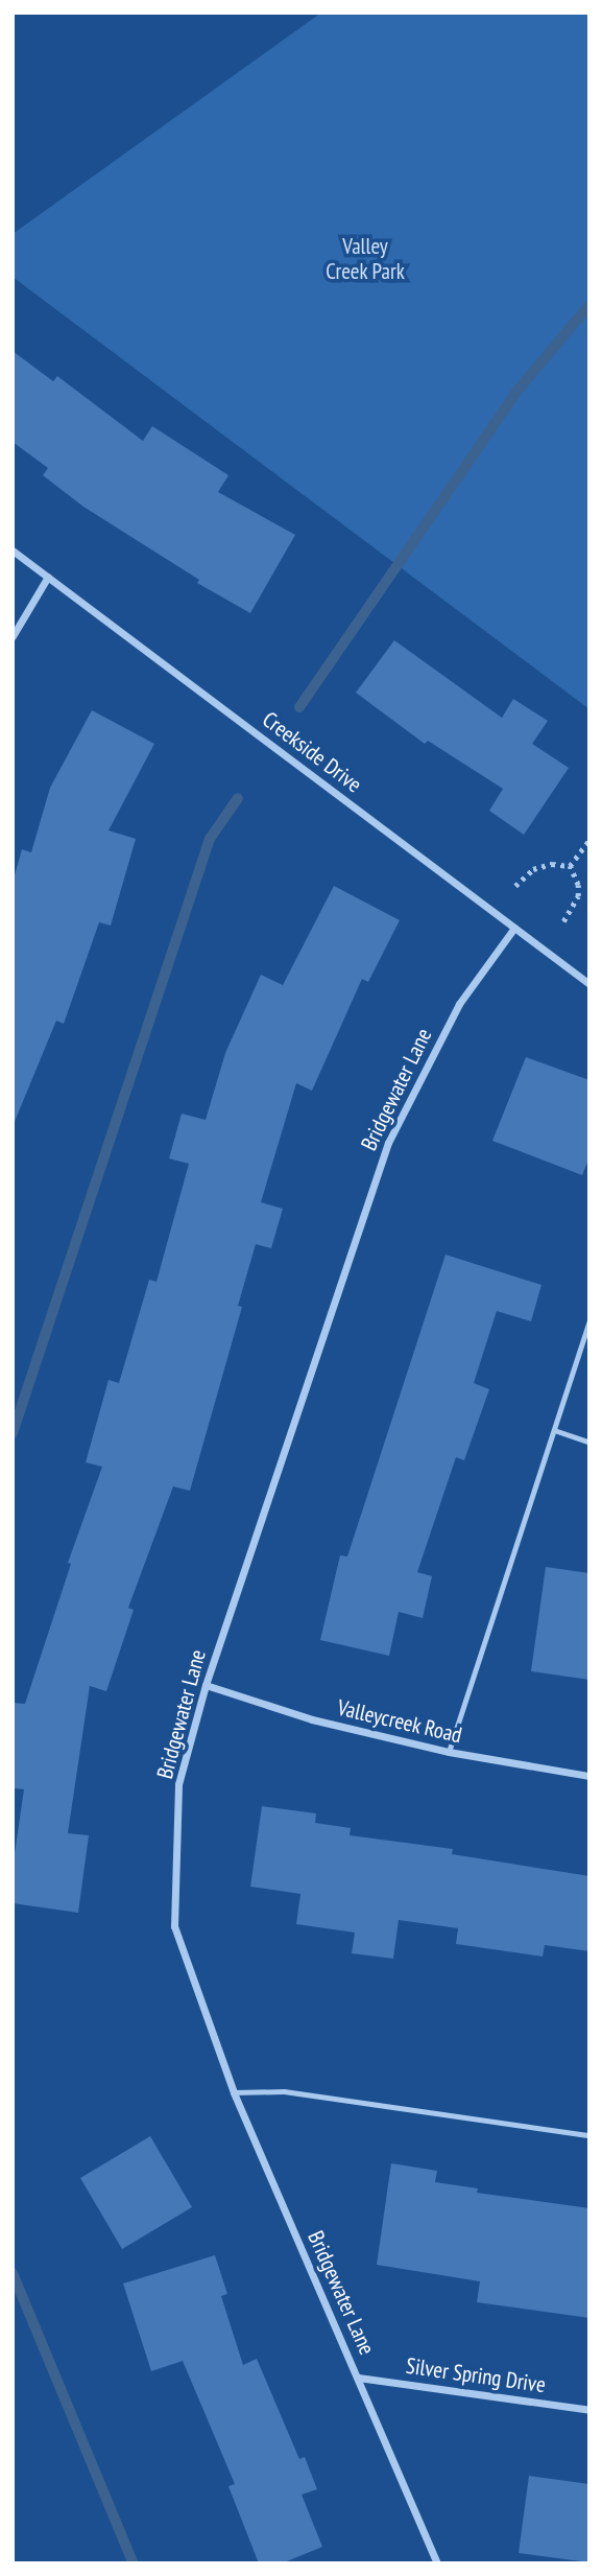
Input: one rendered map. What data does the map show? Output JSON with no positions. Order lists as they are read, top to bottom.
{
  "streets": {
    "street": [
      "Creekside Drive",
      "Bridgewater Lane",
      "Valleycreek Road",
      "Silver Spring Drive"
    ]
  },
  "crossings": [
    ["Creekside Drive", "Bridgewater Lane"],
    ["Bridgewater Lane", "Valleycreek Road"],
    ["Bridgewater Lane", "Silver Spring Drive"]
  ],
  "parks": ["Valley Creek Park"]
}
